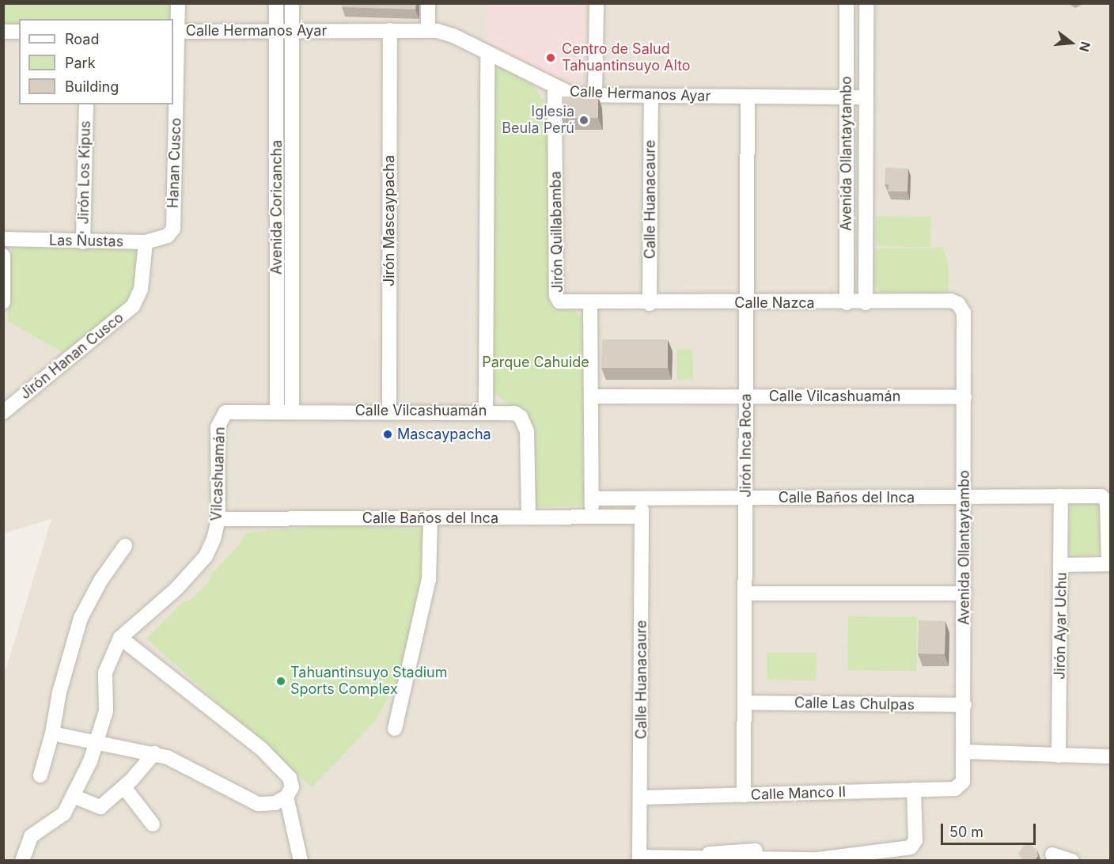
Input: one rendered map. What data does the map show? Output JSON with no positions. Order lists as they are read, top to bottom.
{
  "streets": {
    "street": [
      "Calle Hermanos Ayar",
      "Avenida Ollantaytambo",
      "Hanan Cusco",
      "Jirón Los Kipus",
      "Calle Huanacaure",
      "Avenida Coricancha",
      "Jirón Mascaypacha",
      "Jirón Quillabamba",
      "Las Ñustas",
      "Calle Nazca",
      "Jirón Hanan Cusco",
      "Calle Vilcashuamán",
      "Jirón Inca Roca",
      "Vilcashuamán",
      "Calle Baños del Inca",
      "Jirón Ayar Uchu",
      "Calle Las Chulpas",
      "Calle Manco II"
    ]
  },
  "crossings": [
    ["Calle Hermanos Ayar", "Avenida Ollantaytambo"],
    ["Calle Hermanos Ayar", "Hanan Cusco"],
    ["Calle Hermanos Ayar", "Calle Huanacaure"],
    ["Calle Hermanos Ayar", "Avenida Coricancha"],
    ["Calle Hermanos Ayar", "Jirón Mascaypacha"],
    ["Calle Hermanos Ayar", "Jirón Quillabamba"],
    ["Calle Hermanos Ayar", "Jirón Inca Roca"],
    ["Avenida Ollantaytambo", "Calle Nazca"],
    ["Avenida Ollantaytambo", "Calle Vilcashuamán"],
    ["Avenida Ollantaytambo", "Calle Baños del Inca"],
    ["Avenida Ollantaytambo", "Calle Las Chulpas"],
    ["Avenida Ollantaytambo", "Calle Manco II"],
    ["Hanan Cusco", "Las Ñustas"],
    ["Jirón Los Kipus", "Las Ñustas"],
    ["Calle Huanacaure", "Calle Nazca"],
    ["Calle Huanacaure", "Calle Baños del Inca"],
    ["Calle Huanacaure", "Calle Manco II"],
    ["Avenida Coricancha", "Calle Vilcashuamán"],
    ["Jirón Mascaypacha", "Calle Vilcashuamán"],
    ["Jirón Quillabamba", "Calle Nazca"],
    ["Las Ñustas", "Jirón Hanan Cusco"],
    ["Calle Nazca", "Jirón Inca Roca"],
    ["Calle Vilcashuamán", "Jirón Inca Roca"],
    ["Calle Vilcashuamán", "Vilcashuamán"],
    ["Calle Vilcashuamán", "Calle Baños del Inca"],
    ["Jirón Inca Roca", "Calle Baños del Inca"],
    ["Jirón Inca Roca", "Calle Las Chulpas"],
    ["Jirón Inca Roca", "Calle Manco II"],
    ["Vilcashuamán", "Calle Baños del Inca"],
    ["Calle Baños del Inca", "Jirón Ayar Uchu"]
  ],
  "parks": ["Parque Cahuide"],
  "places": [
    "Centro de Salud Tahuantinsuyo Alto",
    "Iglesia Beula Perú",
    "Mascaypacha",
    "Tahuantinsuyo Stadium Sports Complex"
  ],
  "legend": ["Road", "Park", "Building"],
  "scale_bar": "50 m",
  "north": "right"
}
